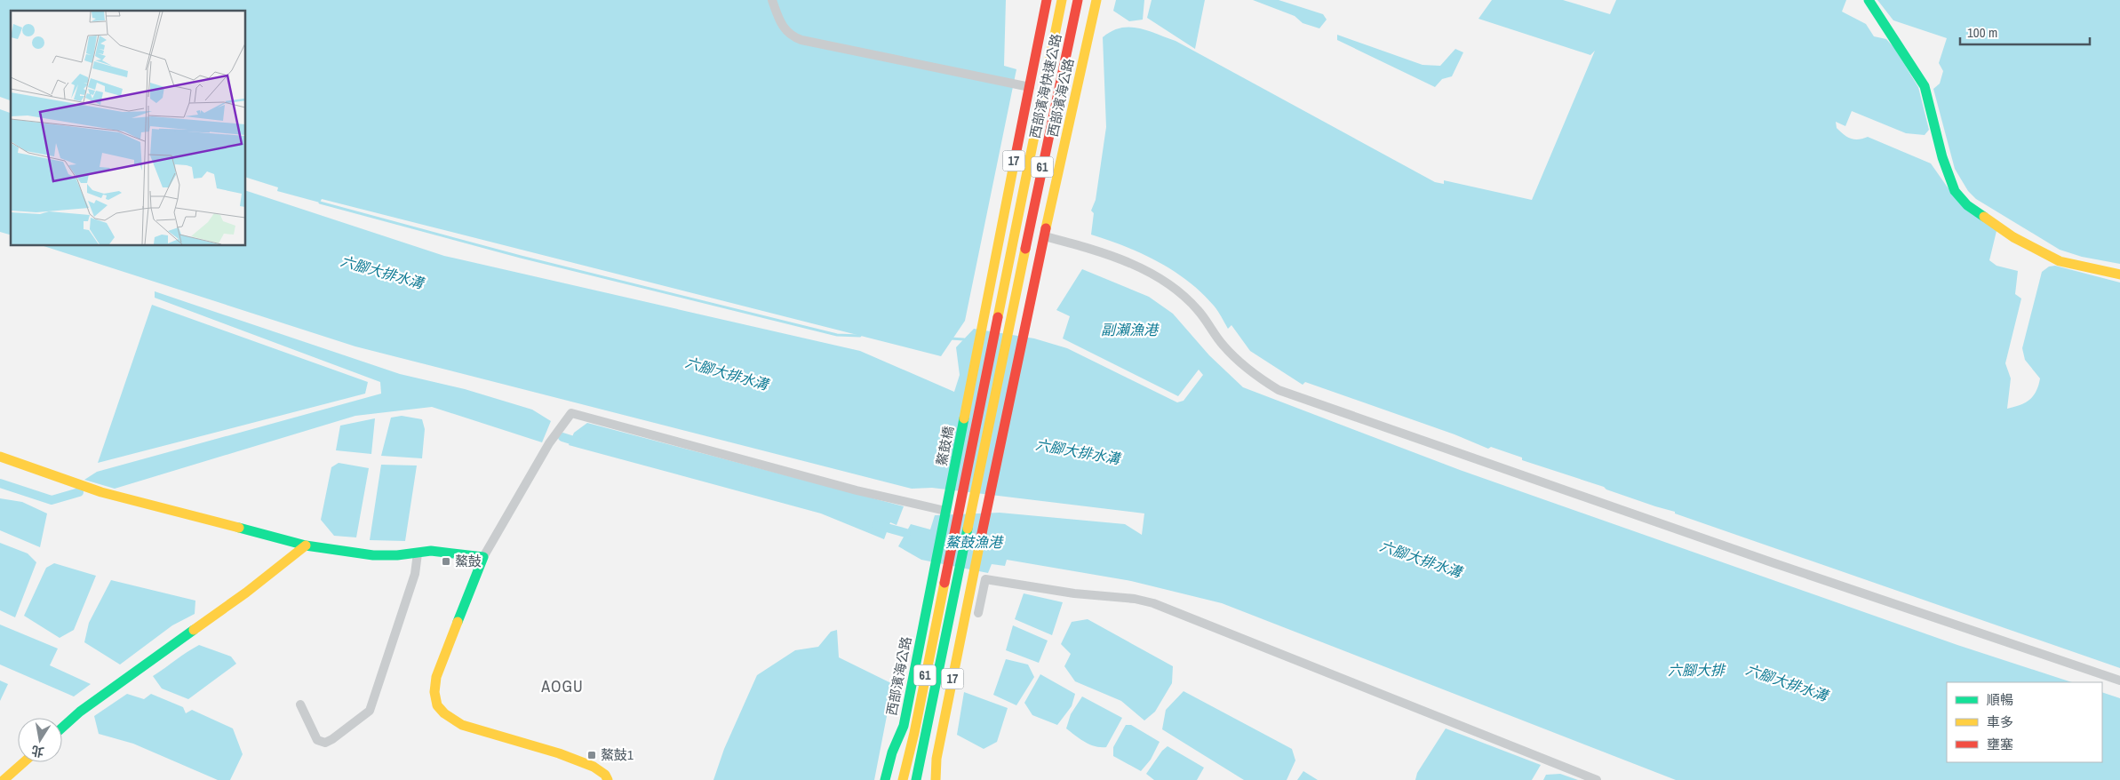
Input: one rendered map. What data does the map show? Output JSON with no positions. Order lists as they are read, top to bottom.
{
  "streets": {
    "main road": [
      "西部濱海快速公路",
      "西部濱海公路",
      "17",
      "61",
      "鰲鼓橋"
    ]
  },
  "crossings": [
    ["西部濱海快速公路", "鰲鼓橋"],
    ["西部濱海公路", "鰲鼓橋"],
    ["17", "鰲鼓橋"]
  ],
  "districts": ["AOGU"],
  "water": [
    "六腳大排水溝",
    "副瀨漁港",
    "鰲鼓漁港",
    "六腳大排"
  ],
  "places": {
    "transit": ["鰲鼓", "鰲鼓1"]
  },
  "legend": ["順暢", "車多", "壅塞"],
  "scale_bar": "100 m",
  "north": "bottom"
}
